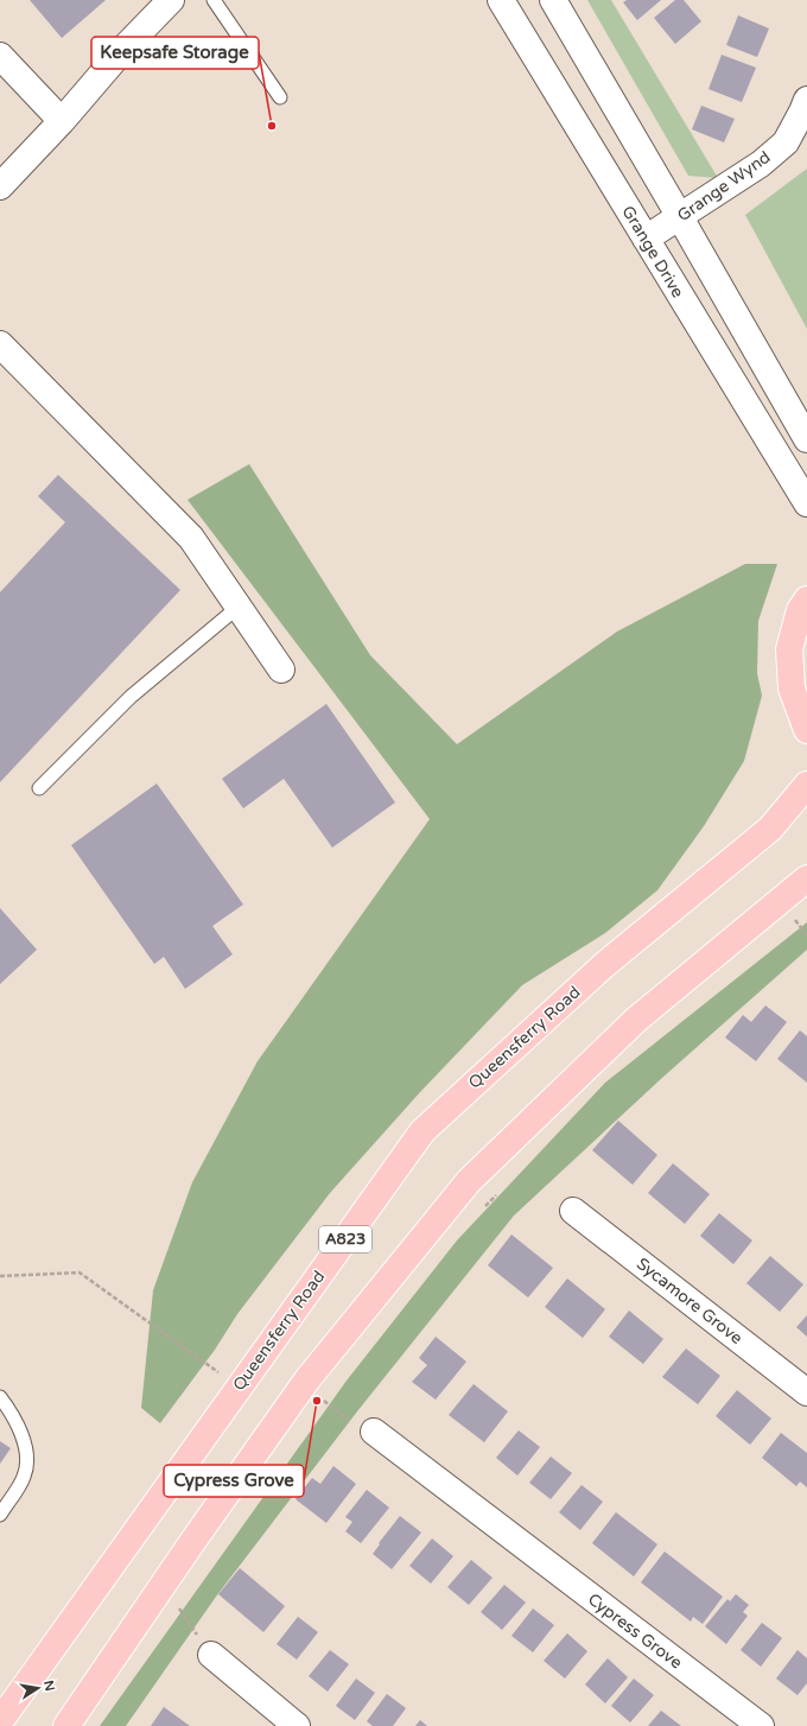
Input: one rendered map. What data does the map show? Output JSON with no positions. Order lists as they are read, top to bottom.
{
  "streets": {
    "main road": ["Queensferry Road", "A823"],
    "street": [
      "Grange Wynd",
      "Grange Drive",
      "Sycamore Grove",
      "Cypress Grove"
    ]
  },
  "crossings": [
    ["Grange Wynd", "Grange Drive"]
  ],
  "places": ["Keepsafe Storage", "Cypress Grove"],
  "north": "right"
}
